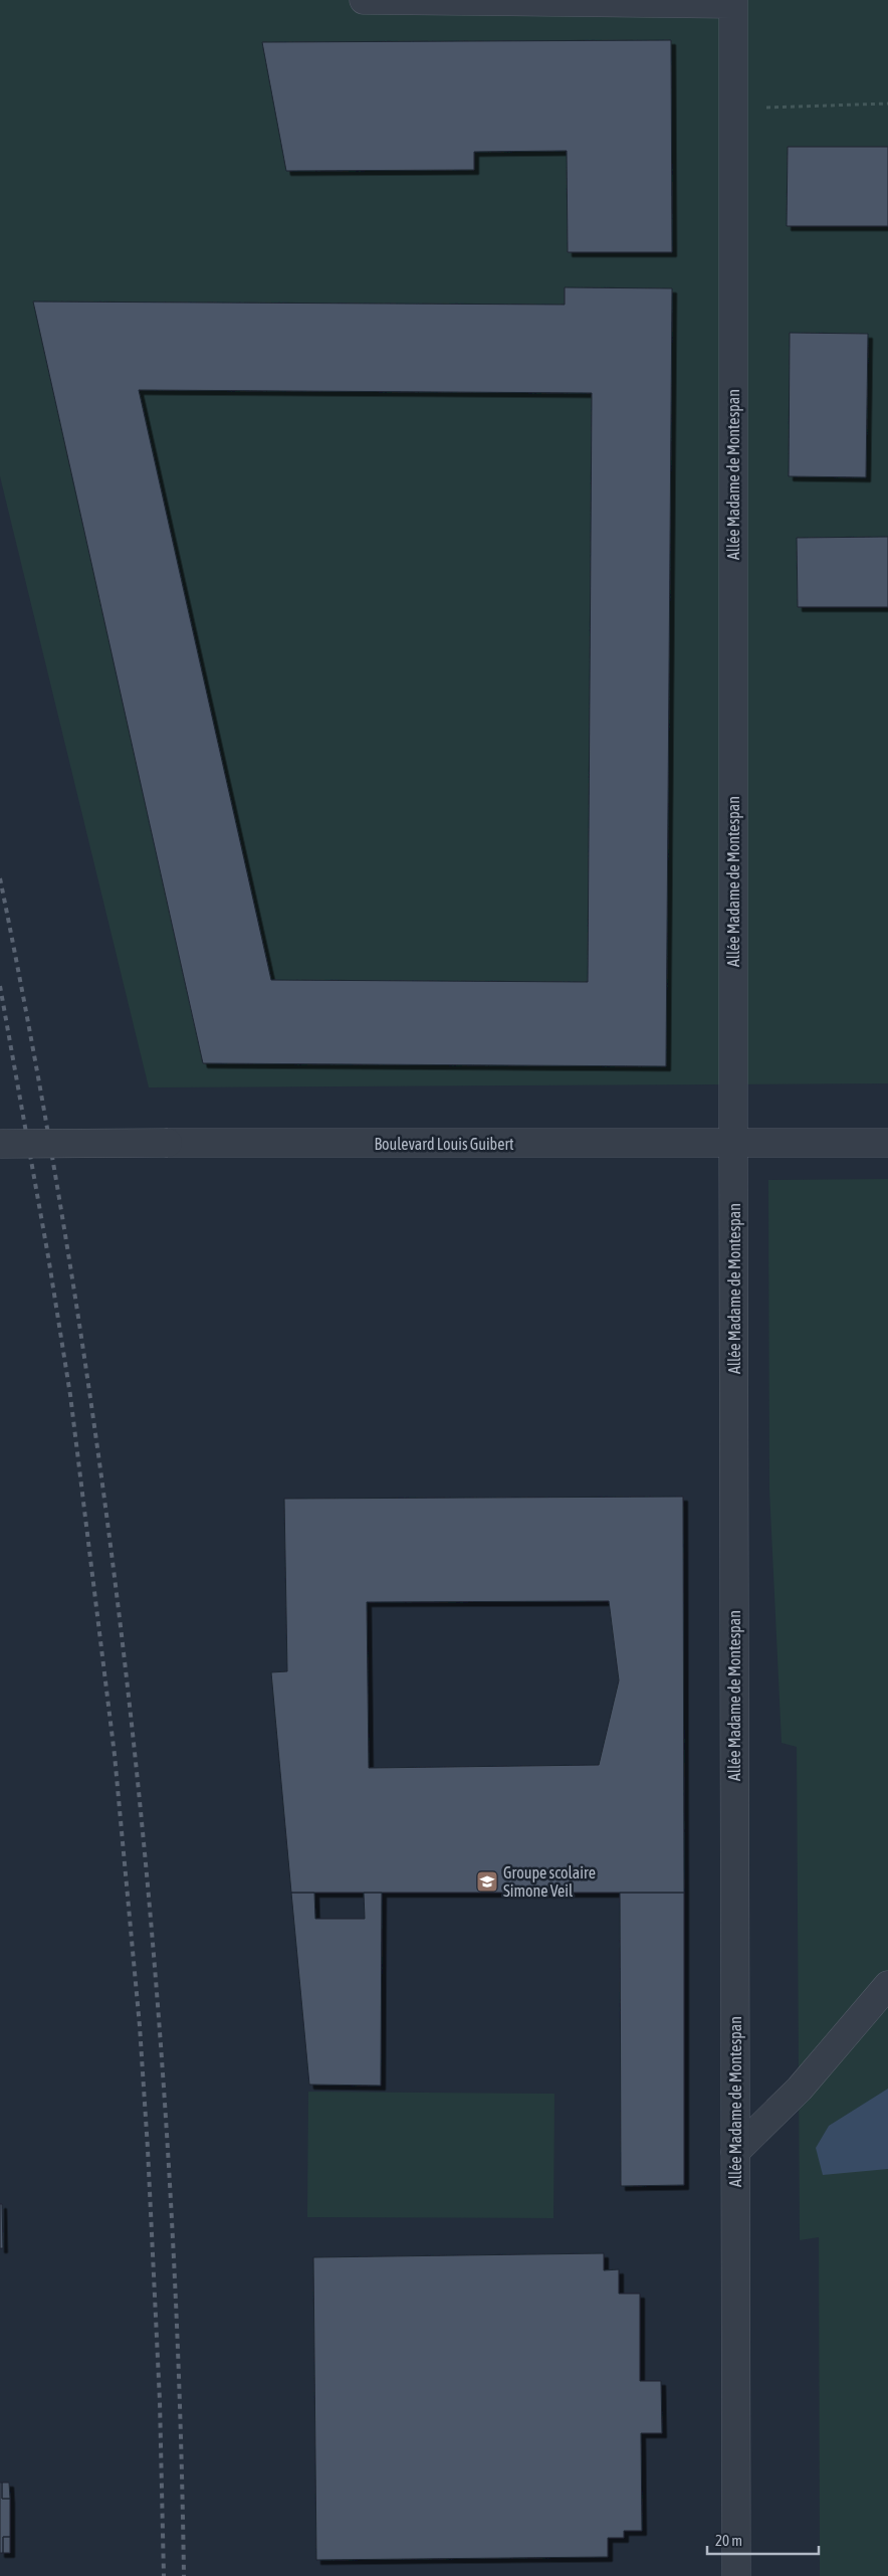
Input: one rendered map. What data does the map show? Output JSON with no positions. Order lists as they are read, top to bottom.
{
  "streets": {
    "street": ["Allée Madame de Montespan", "Boulevard Louis Guibert"]
  },
  "crossings": [
    ["Allée Madame de Montespan", "Boulevard Louis Guibert"]
  ],
  "places": {
    "school or university": ["Groupe scolaire Simone Veil"]
  },
  "scale_bar": "20 m"
}
